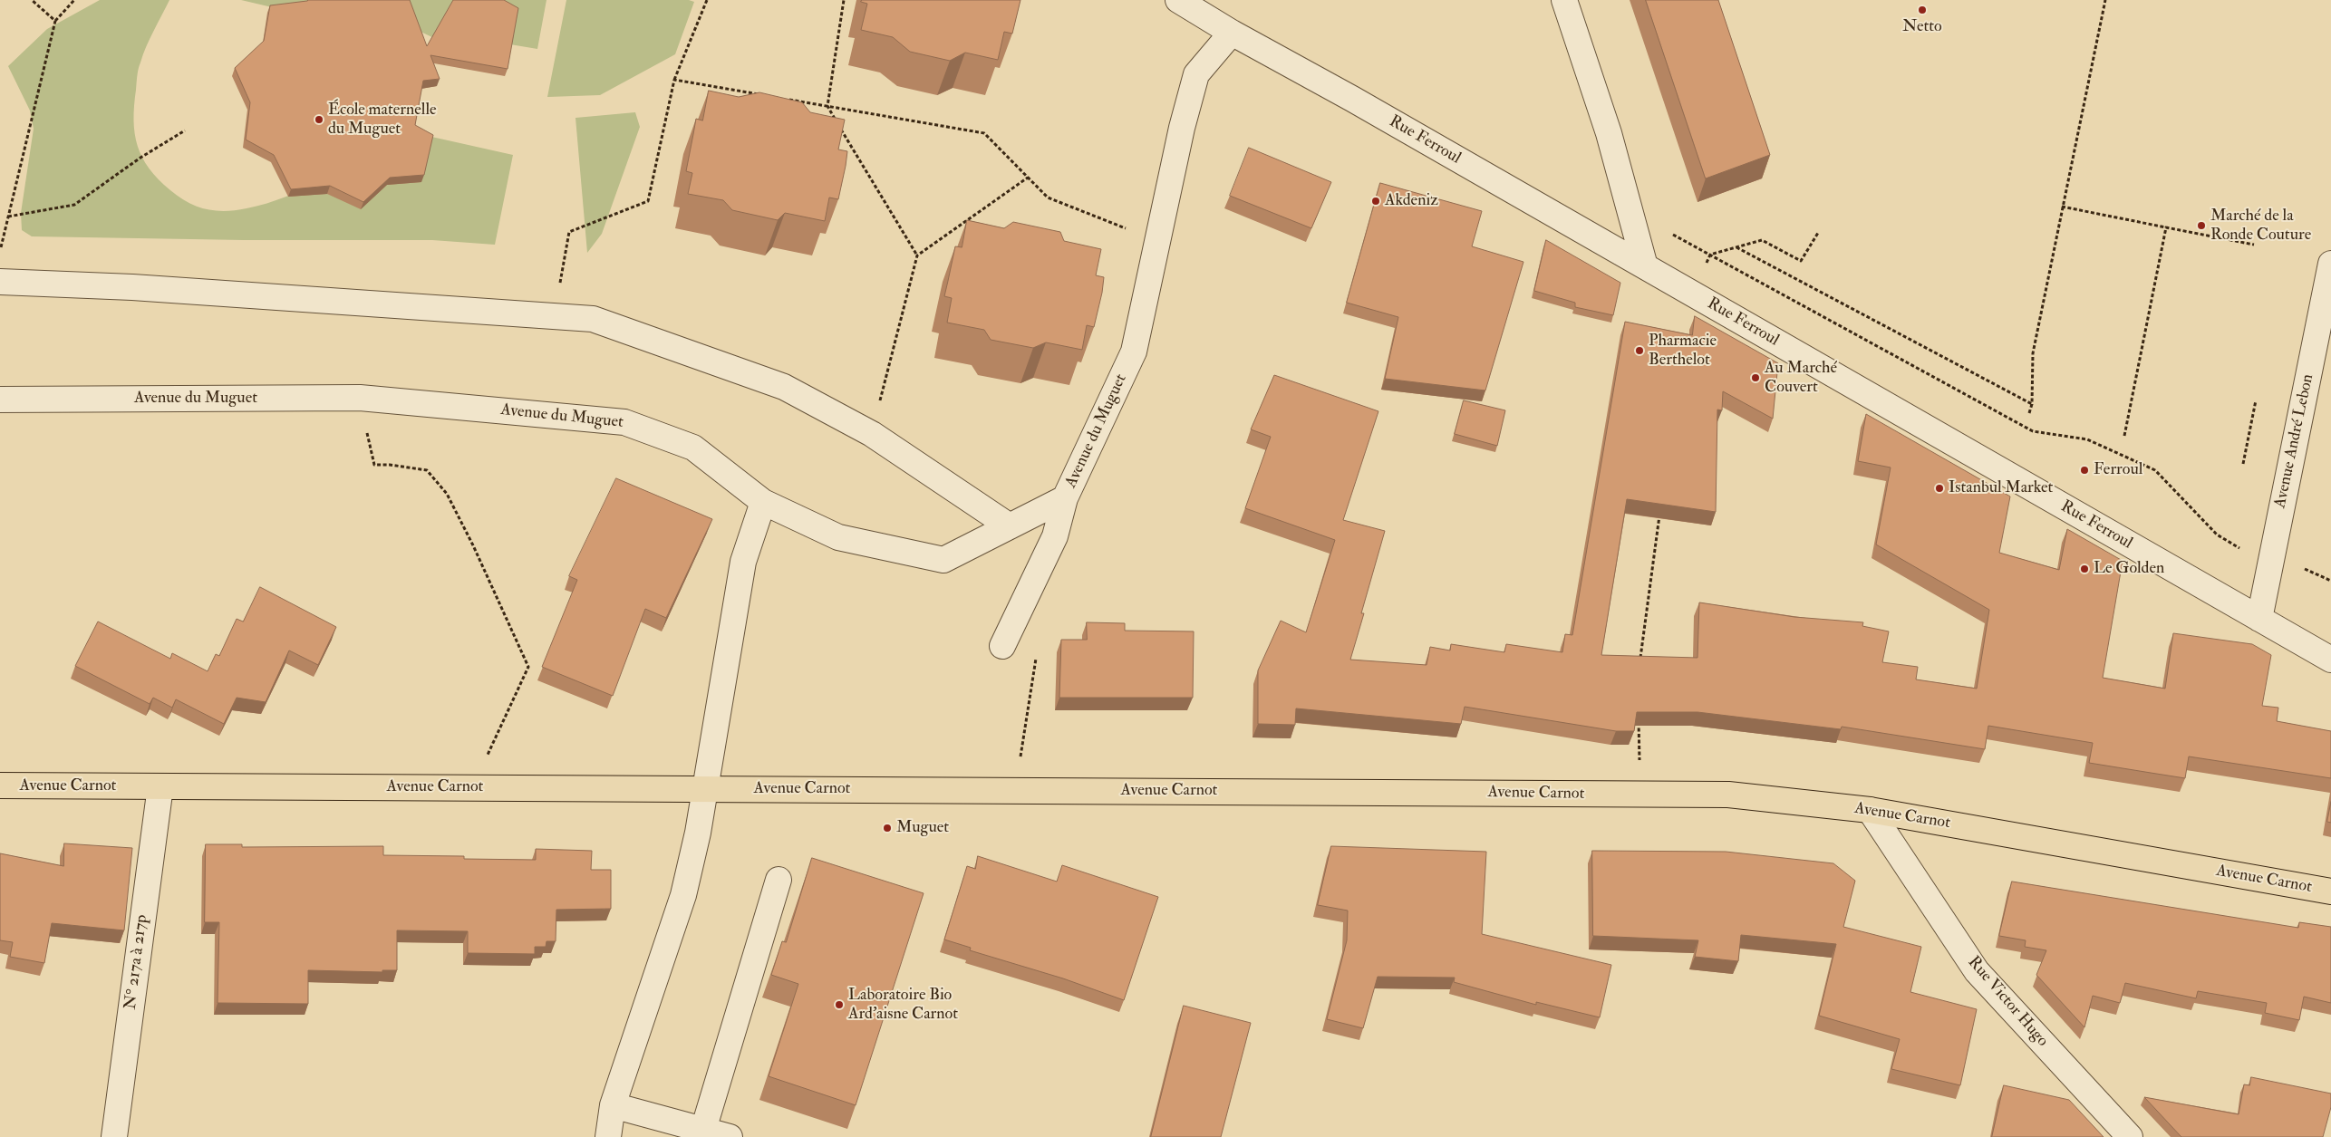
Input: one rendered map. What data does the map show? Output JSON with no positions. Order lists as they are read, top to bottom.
{
  "streets": {
    "main road": ["Avenue Carnot"],
    "street": [
      "Rue Ferroul",
      "Avenue du Muguet",
      "Avenue André Lebon",
      "N° 217a à 217p",
      "Rue Victor Hugo"
    ]
  },
  "crossings": [
    ["Rue Ferroul", "Avenue du Muguet"],
    ["Rue Ferroul", "Avenue André Lebon"],
    ["Avenue Carnot", "N° 217a à 217p"],
    ["Avenue Carnot", "Rue Victor Hugo"]
  ],
  "places": [
    "Netto",
    "École maternelle du Muguet",
    "Akdeniz",
    "Marché de la Ronde Couture",
    "Pharmacie Berthelot",
    "Au Marché Couvert",
    "Ferroul",
    "Istanbul Market",
    "Le Golden",
    "Muguet",
    "Laboratoire Bio Ard'aisne Carnot"
  ]
}
